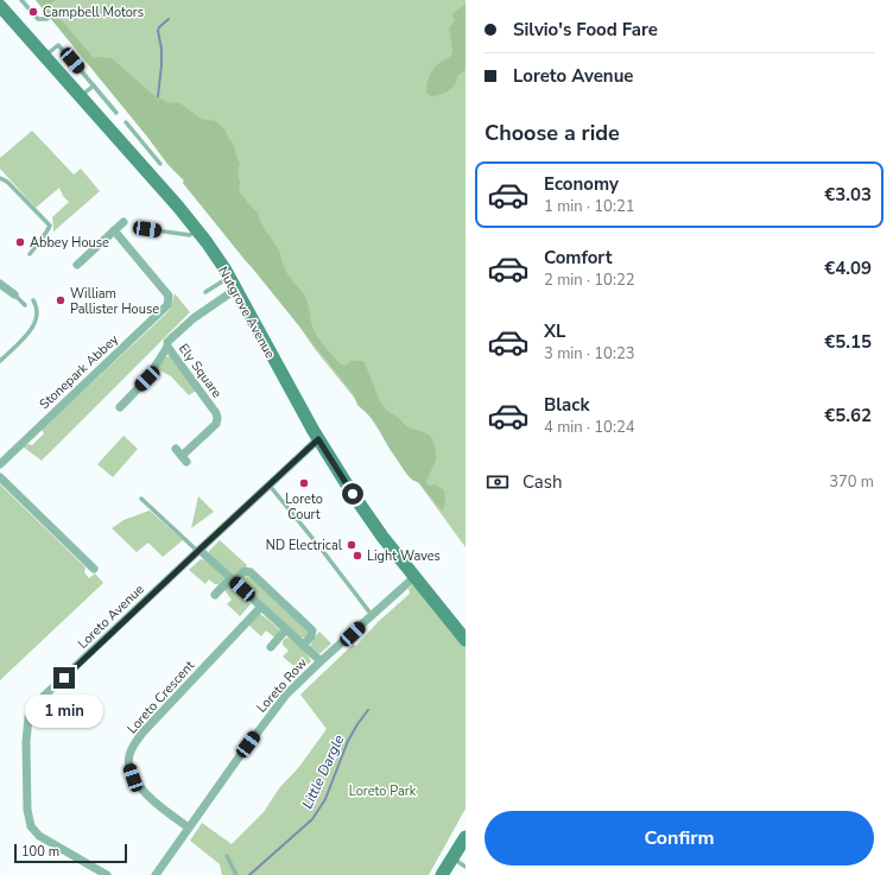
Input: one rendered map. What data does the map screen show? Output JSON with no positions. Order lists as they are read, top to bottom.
{
  "streets": {
    "main road": ["Nutgrove Avenue"],
    "street": [
      "Ely Square",
      "Stonepark Abbey",
      "Loreto Avenue",
      "Loreto Row",
      "Loreto Crescent"
    ]
  },
  "crossings": [
    ["Nutgrove Avenue", "Ely Square"],
    ["Nutgrove Avenue", "Loreto Avenue"],
    ["Nutgrove Avenue", "Loreto Row"],
    ["Loreto Row", "Loreto Crescent"]
  ],
  "water": ["Little Dargle"],
  "parks": ["Loreto Park"],
  "places": [
    "Campbell Motors",
    "Abbey House",
    "William Pallister House",
    "Loreto Court",
    "ND Electrical",
    "Light Waves"
  ],
  "scale_bar": "100 m",
  "page": {
    "banner": ["Silvio's Food Fare", "Loreto Avenue"],
    "heading": "Choose a ride",
    "list": [
      {
        "name": "Economy",
        "note": "1 min · 10:21",
        "value": "€3.03"
      },
      {
        "name": "Comfort",
        "note": "2 min · 10:22",
        "value": "€4.09"
      },
      {
        "name": "XL",
        "note": "3 min · 10:23",
        "value": "€5.15"
      },
      {
        "name": "Black",
        "note": "4 min · 10:24",
        "value": "€5.62"
      }
    ],
    "pay": ["Cash", "370 m"],
    "bubble": "1 min",
    "buttons": "Confirm",
    "scale": "100 m"
  }
}
